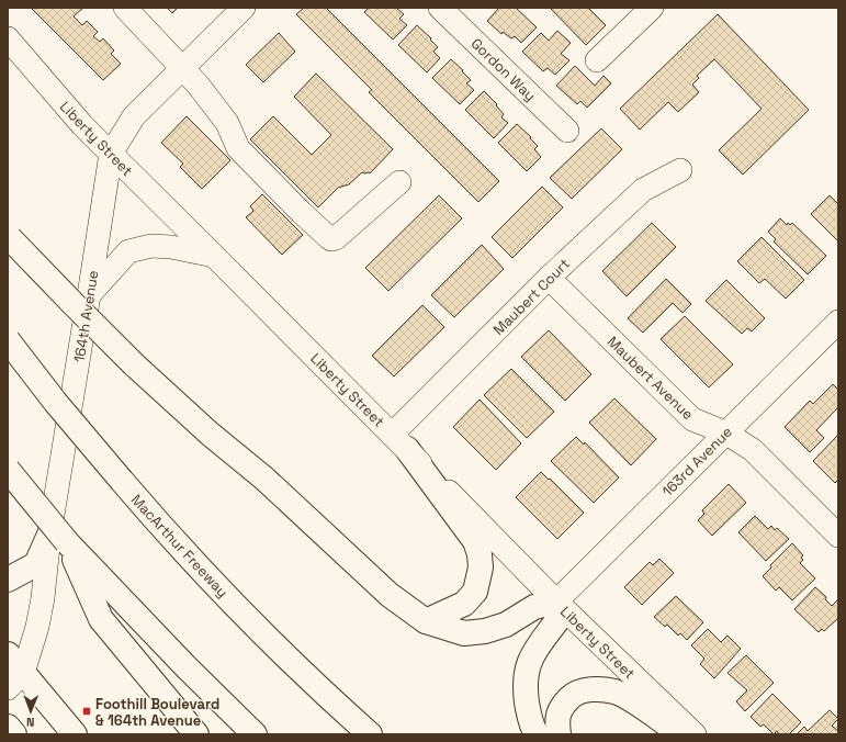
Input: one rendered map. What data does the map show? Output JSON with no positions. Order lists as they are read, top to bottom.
{
  "streets": {
    "main road": ["MacArthur Freeway"],
    "street": [
      "Gordon Way",
      "Liberty Street",
      "Maubert Court",
      "164th Avenue",
      "Maubert Avenue",
      "163rd Avenue"
    ]
  },
  "crossings": [
    ["Liberty Street", "Maubert Court"],
    ["Liberty Street", "164th Avenue"],
    ["Liberty Street", "163rd Avenue"],
    ["Maubert Court", "Maubert Avenue"],
    ["Maubert Avenue", "163rd Avenue"]
  ],
  "places": {
    "transit": ["Foothill Boulevard & 164th Avenue"]
  },
  "north": "bottom"
}
